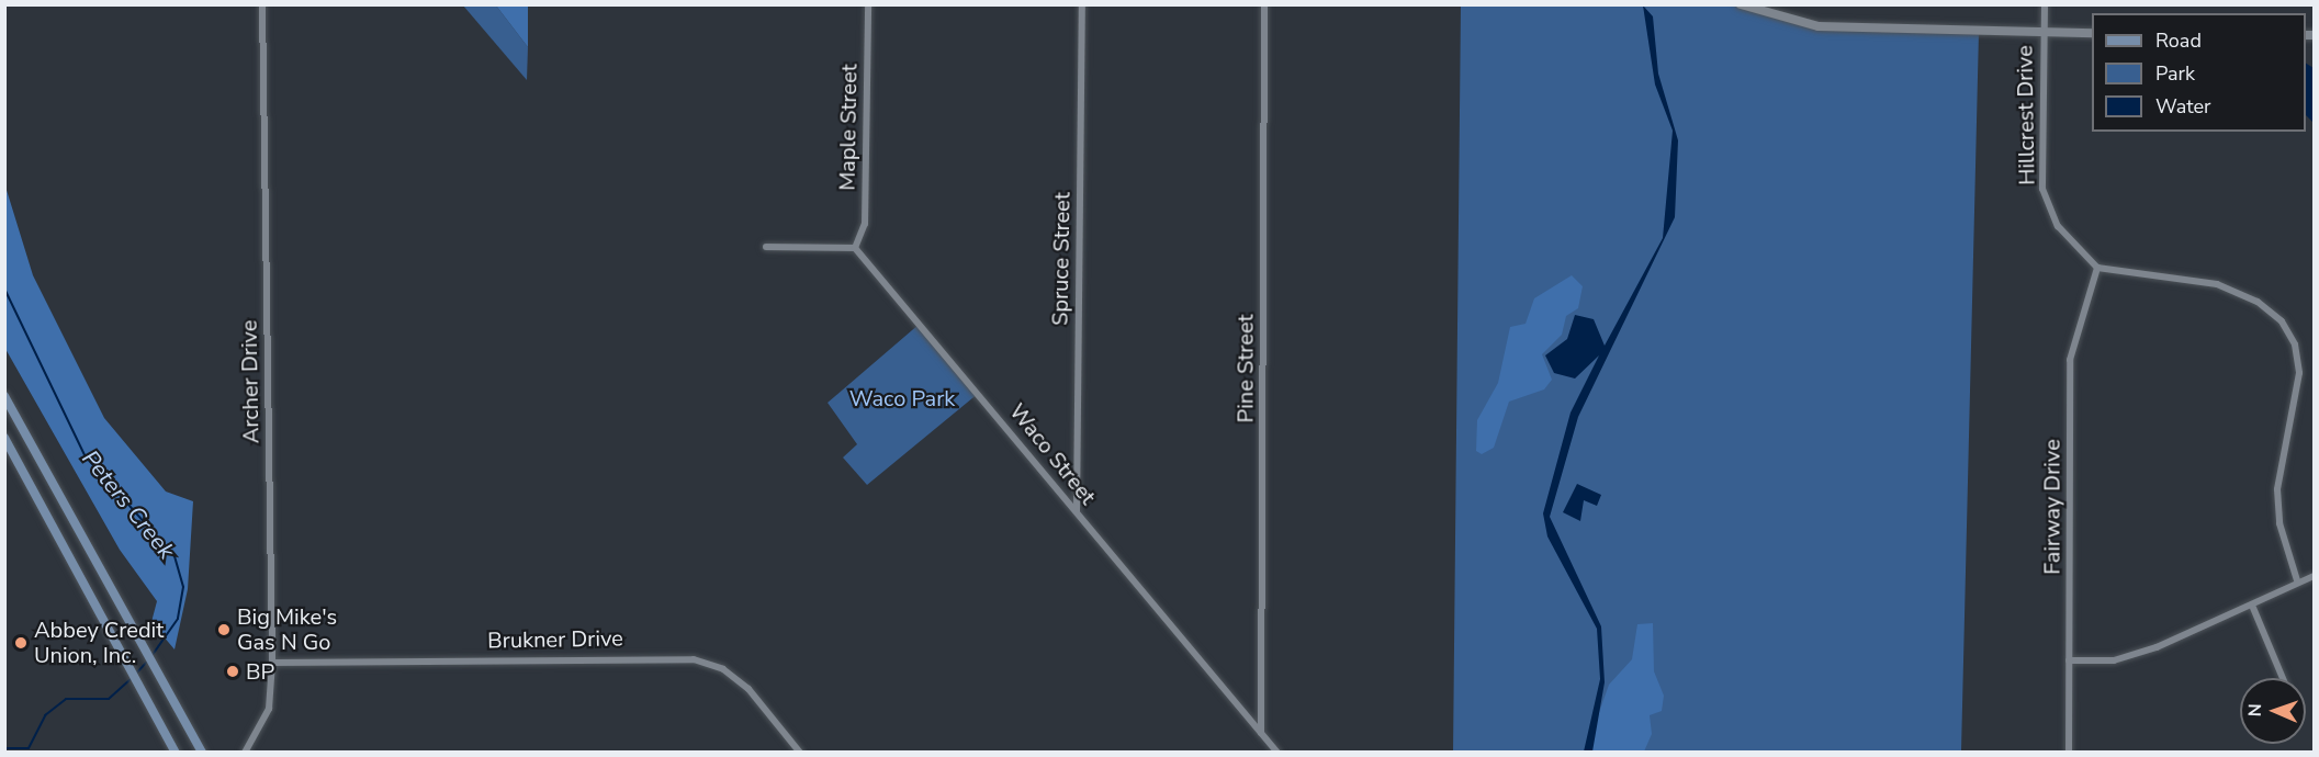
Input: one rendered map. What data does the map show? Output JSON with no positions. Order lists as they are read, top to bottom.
{
  "streets": {
    "street": [
      "Hillcrest Drive",
      "Maple Street",
      "Spruce Street",
      "Pine Street",
      "Archer Drive",
      "Waco Street",
      "Fairway Drive",
      "Brukner Drive"
    ]
  },
  "crossings": [
    ["Hillcrest Drive", "Fairway Drive"],
    ["Maple Street", "Waco Street"],
    ["Spruce Street", "Waco Street"],
    ["Pine Street", "Waco Street"],
    ["Archer Drive", "Brukner Drive"]
  ],
  "water": ["Peters Creek"],
  "parks": ["Waco Park"],
  "places": ["Big Mike's Gas N Go", "Abbey Credit Union, Inc.", "BP"],
  "legend": ["Road", "Park", "Water"],
  "north": "left"
}
